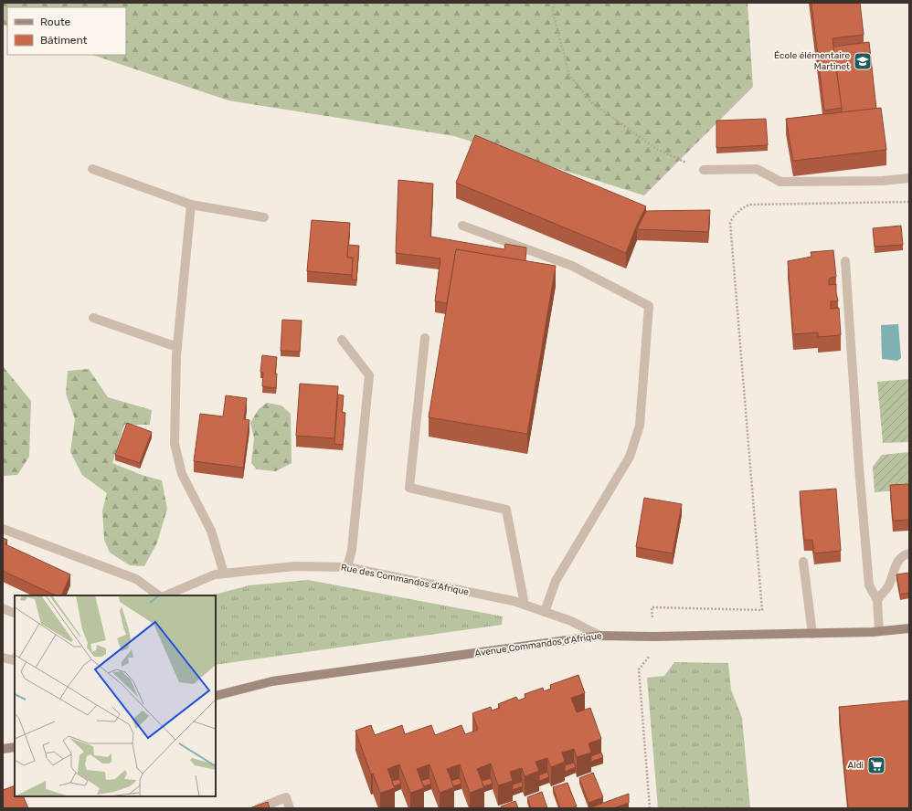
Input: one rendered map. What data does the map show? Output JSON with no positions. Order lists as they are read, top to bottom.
{
  "streets": {
    "main road": ["Avenue Commandos d'Afrique"],
    "street": ["Rue des Commandos d'Afrique"]
  },
  "crossings": [
    ["Rue des Commandos d'Afrique", "Avenue Commandos d'Afrique"]
  ],
  "places": {
    "school or university": ["École élémentaire Martinet"],
    "supermarket": ["Aldi"]
  },
  "legend": ["Route", "Bâtiment"]
}
